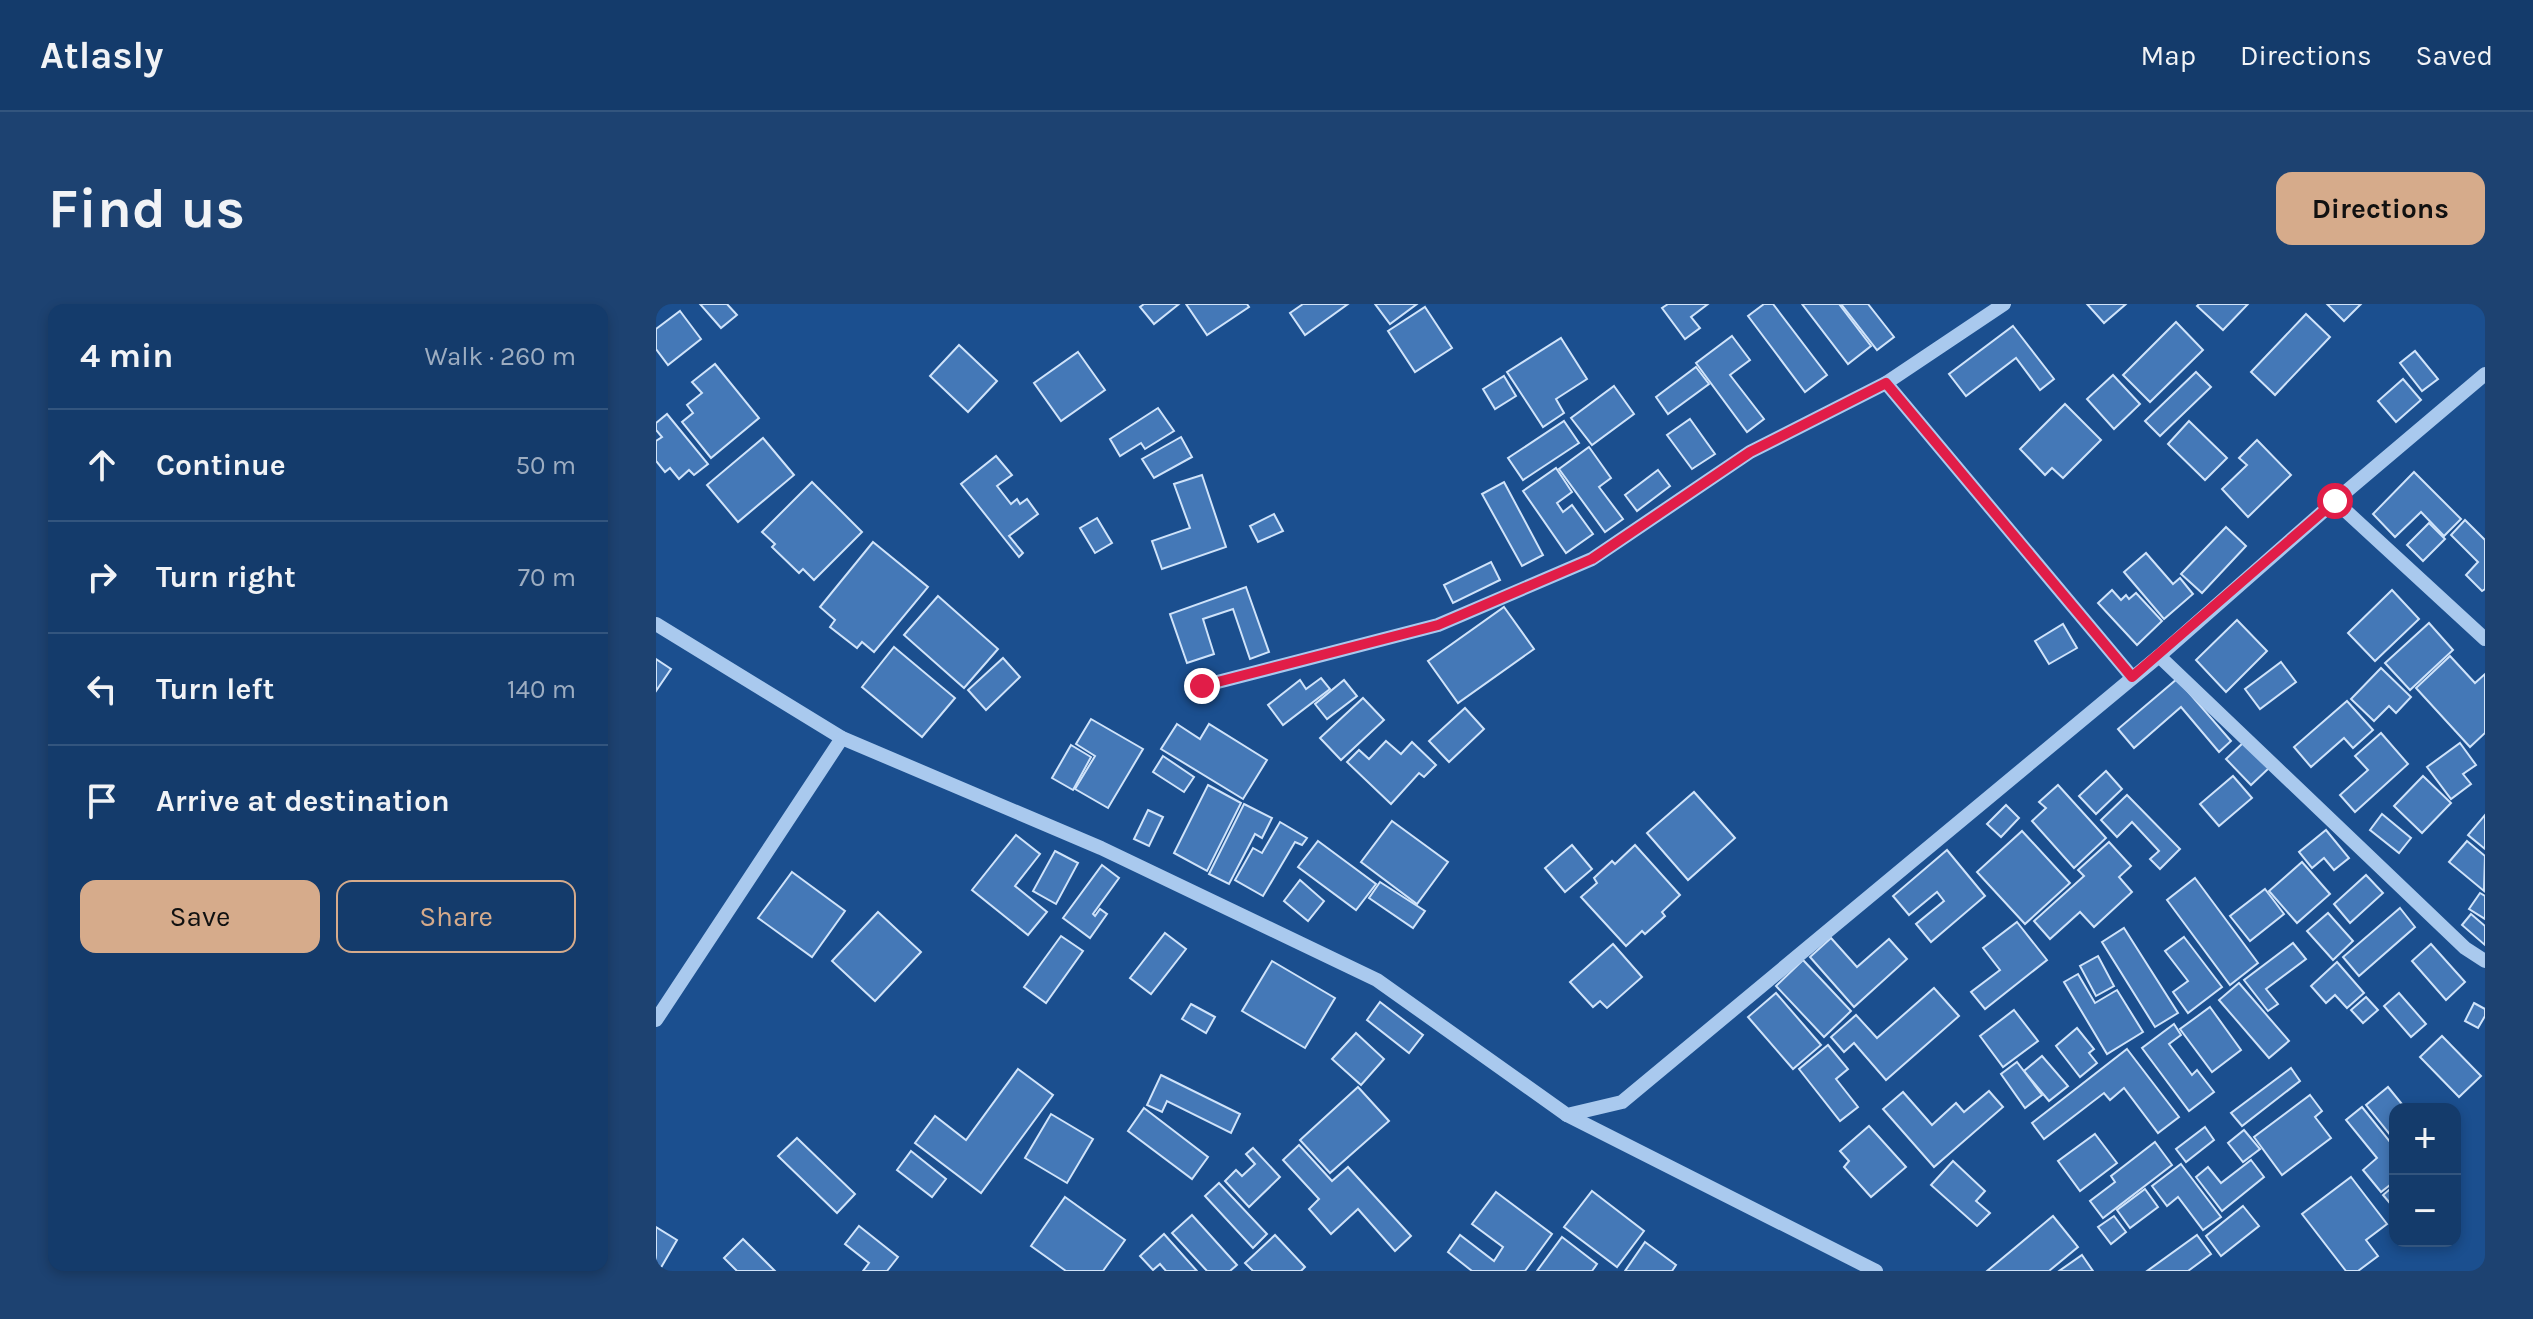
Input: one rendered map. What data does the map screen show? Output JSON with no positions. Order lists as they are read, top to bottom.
{
  "page": {
    "header": "Atlasly",
    "nav": ["Map", "Directions", "Saved"],
    "buttons": [
      "Directions",
      ["Save", "Share"]
    ],
    "title": "Find us",
    "heading": ["4 min", "Walk · 260 m"],
    "list": [
      ["Continue", "50 m"],
      ["Turn right", "70 m"],
      ["Turn left", "140 m"],
      "Arrive at destination"
    ],
    "map_buttons": ["+", "−"]
  }
}
